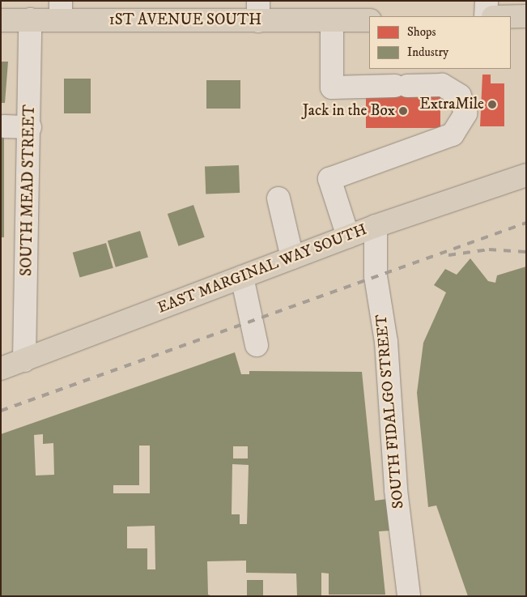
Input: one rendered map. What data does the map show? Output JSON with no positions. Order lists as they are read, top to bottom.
{
  "streets": {
    "main road": ["1ST AVENUE SOUTH", "EAST MARGINAL WAY SOUTH"],
    "street": ["SOUTH MEAD STREET", "SOUTH FIDALGO STREET"]
  },
  "crossings": [
    ["1ST AVENUE SOUTH", "SOUTH MEAD STREET"],
    ["SOUTH MEAD STREET", "EAST MARGINAL WAY SOUTH"],
    ["EAST MARGINAL WAY SOUTH", "SOUTH FIDALGO STREET"]
  ],
  "places": ["ExtraMile", "Jack in the Box"],
  "legend": ["Shops", "Industry"]
}
